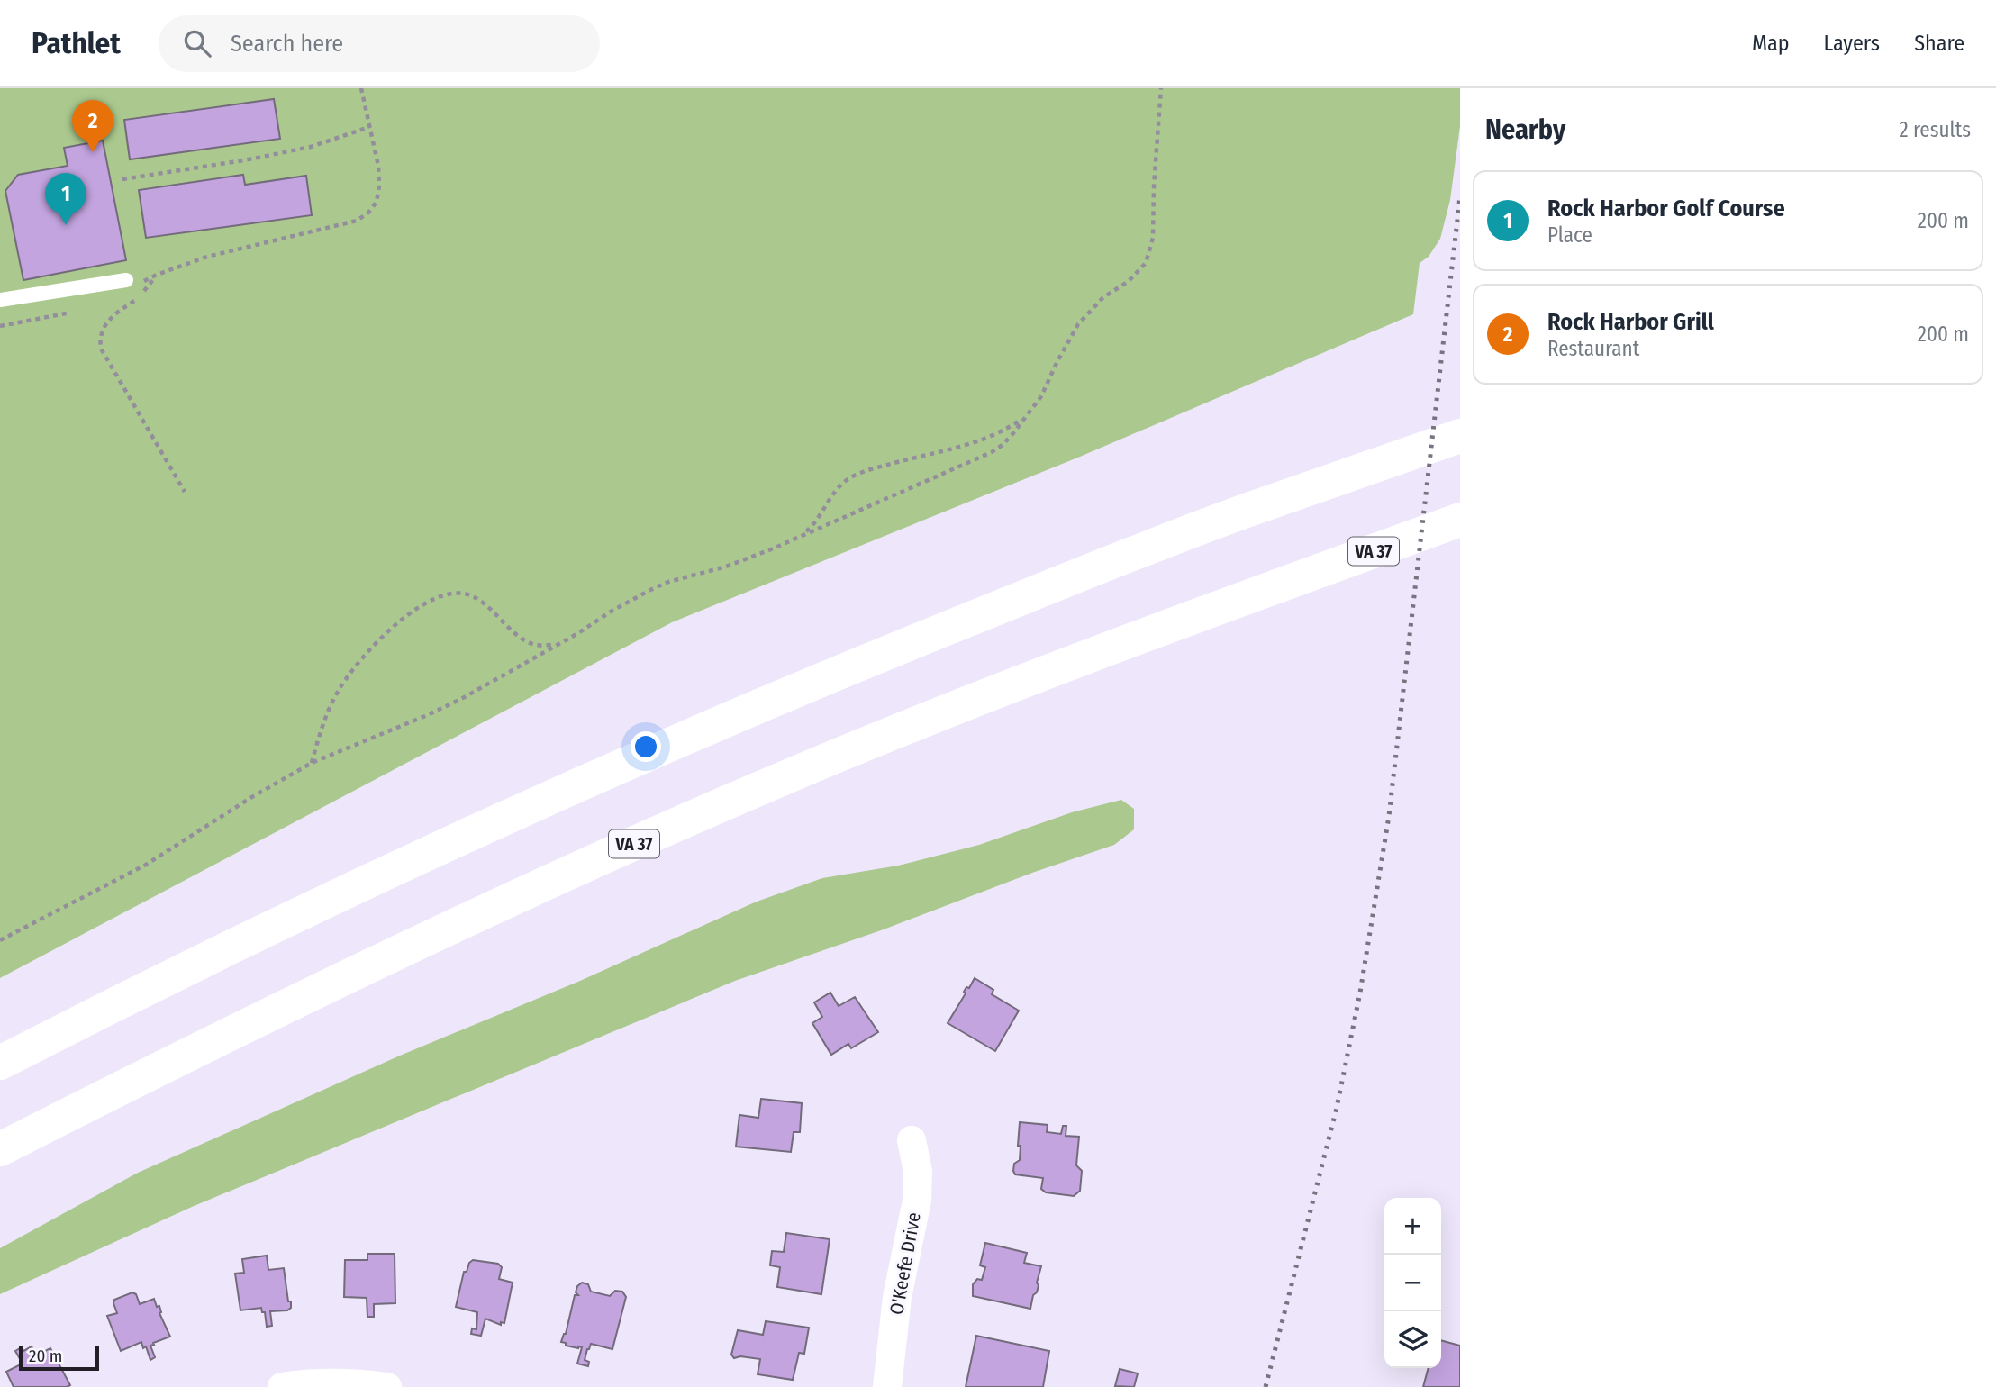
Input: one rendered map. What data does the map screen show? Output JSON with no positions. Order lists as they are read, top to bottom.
{
  "streets": {
    "highway": ["VA 37"],
    "street": ["O'Keefe Drive"]
  },
  "scale_bar": "20 m",
  "page": {
    "header": "Pathlet",
    "search": "Search here",
    "nav": ["Map", "Layers", "Share"],
    "heading": ["Nearby", "2 results"],
    "pins": ["2", "1"],
    "list": [
      {
        "mark": "1",
        "name": "Rock Harbor Golf Course",
        "note": "Place",
        "value": "200 m"
      },
      {
        "mark": "2",
        "name": "Rock Harbor Grill",
        "note": "Restaurant",
        "value": "200 m"
      }
    ],
    "map_buttons": ["+", "−"],
    "scale": "20 m"
  }
}
